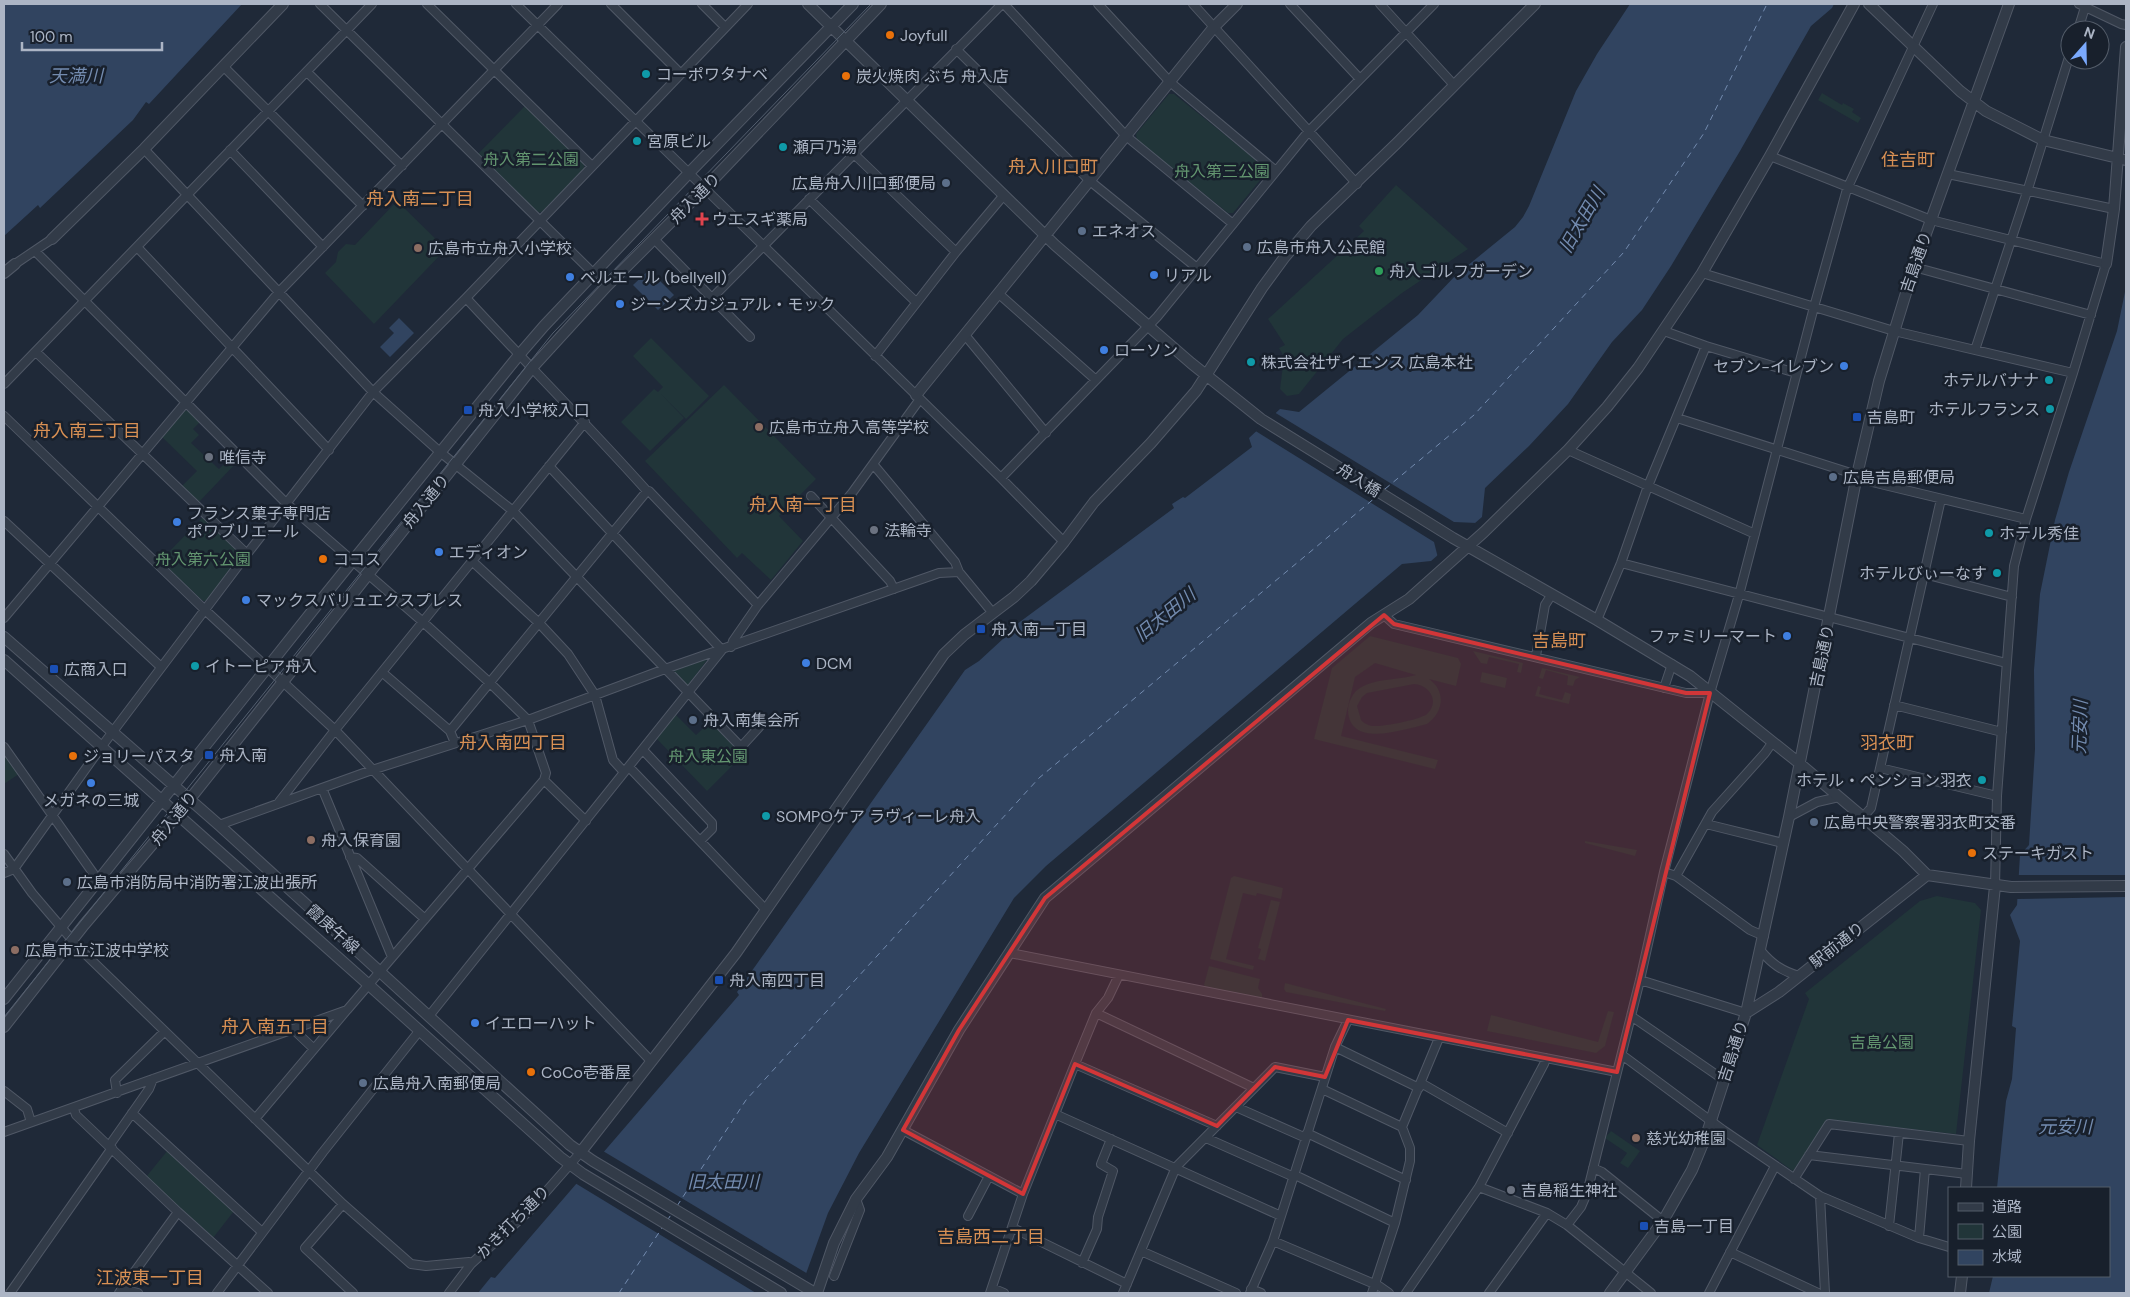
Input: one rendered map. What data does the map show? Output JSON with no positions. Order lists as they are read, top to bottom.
{
  "streets": {
    "street": [
      "舟入通り",
      "吉島通り",
      "舟入橋",
      "霞庚午線",
      "駅前通り",
      "かき打ち通り"
    ]
  },
  "crossings": [
    ["舟入通り", "舟入橋"],
    ["舟入通り", "霞庚午線"],
    ["吉島通り", "舟入橋"],
    ["吉島通り", "駅前通り"],
    ["舟入橋", "駅前通り"],
    ["霞庚午線", "かき打ち通り"]
  ],
  "districts": [
    "住吉町",
    "舟入川口町",
    "舟入南二丁目",
    "舟入南三丁目",
    "舟入南一丁目",
    "吉島町",
    "舟入南四丁目",
    "羽衣町",
    "舟入南五丁目",
    "吉島西二丁目",
    "江波東一丁目"
  ],
  "water": ["天満川", "旧太田川", "元安川"],
  "parks": [
    "舟入第二公園",
    "舟入第三公園",
    "舟入第六公園",
    "舟入東公園",
    "吉島公園"
  ],
  "places": {
    "other": [
      "Joyfull",
      "コーポワタナベ",
      "炭火焼肉 ぶち 舟入店",
      "宮原ビル",
      "瀬戸乃湯",
      "広島舟入川口郵便局",
      "エネオス",
      "広島市舟入公民館",
      "広島市立舟入小学校",
      "舟入ゴルフガーデン",
      "リアル",
      "ベルエール (bellyell)",
      "ジーンズカジュアル・モック",
      "ローソン",
      "株式会社ザイエンス 広島本社",
      "セブン-イレブン",
      "ホテルバナナ",
      "ホテルフランス",
      "広島市立舟入高等学校",
      "唯信寺",
      "広島吉島郵便局",
      "フランス菓子専門店 ポワブリエール",
      "法輪寺",
      "ホテル秀佳",
      "エディオン",
      "ココス",
      "ホテルびぃーなす",
      "マックスバリュエクスプレス",
      "ファミリーマート",
      "DCM",
      "イトーピア舟入",
      "舟入南集会所",
      "ジョリーパスタ",
      "ホテル・ペンション羽衣",
      "メガネの三城",
      "SOMPOケア ラヴィーレ舟入",
      "広島中央警察署羽衣町交番",
      "舟入保育園",
      "ステーキガスト",
      "広島市消防局中消防署江波出張所",
      "広島市立江波中学校",
      "イエローハット",
      "CoCo壱番屋",
      "広島舟入南郵便局",
      "慈光幼稚園",
      "吉島稲生神社"
    ],
    "health": ["ウエスギ薬局"],
    "transit": [
      "舟入小学校入口",
      "吉島町",
      "舟入南一丁目",
      "広商入口",
      "舟入南",
      "舟入南四丁目",
      "吉島一丁目"
    ]
  },
  "legend": ["道路", "公園", "水域"],
  "scale_bar": "100 m",
  "north": "top"
}
